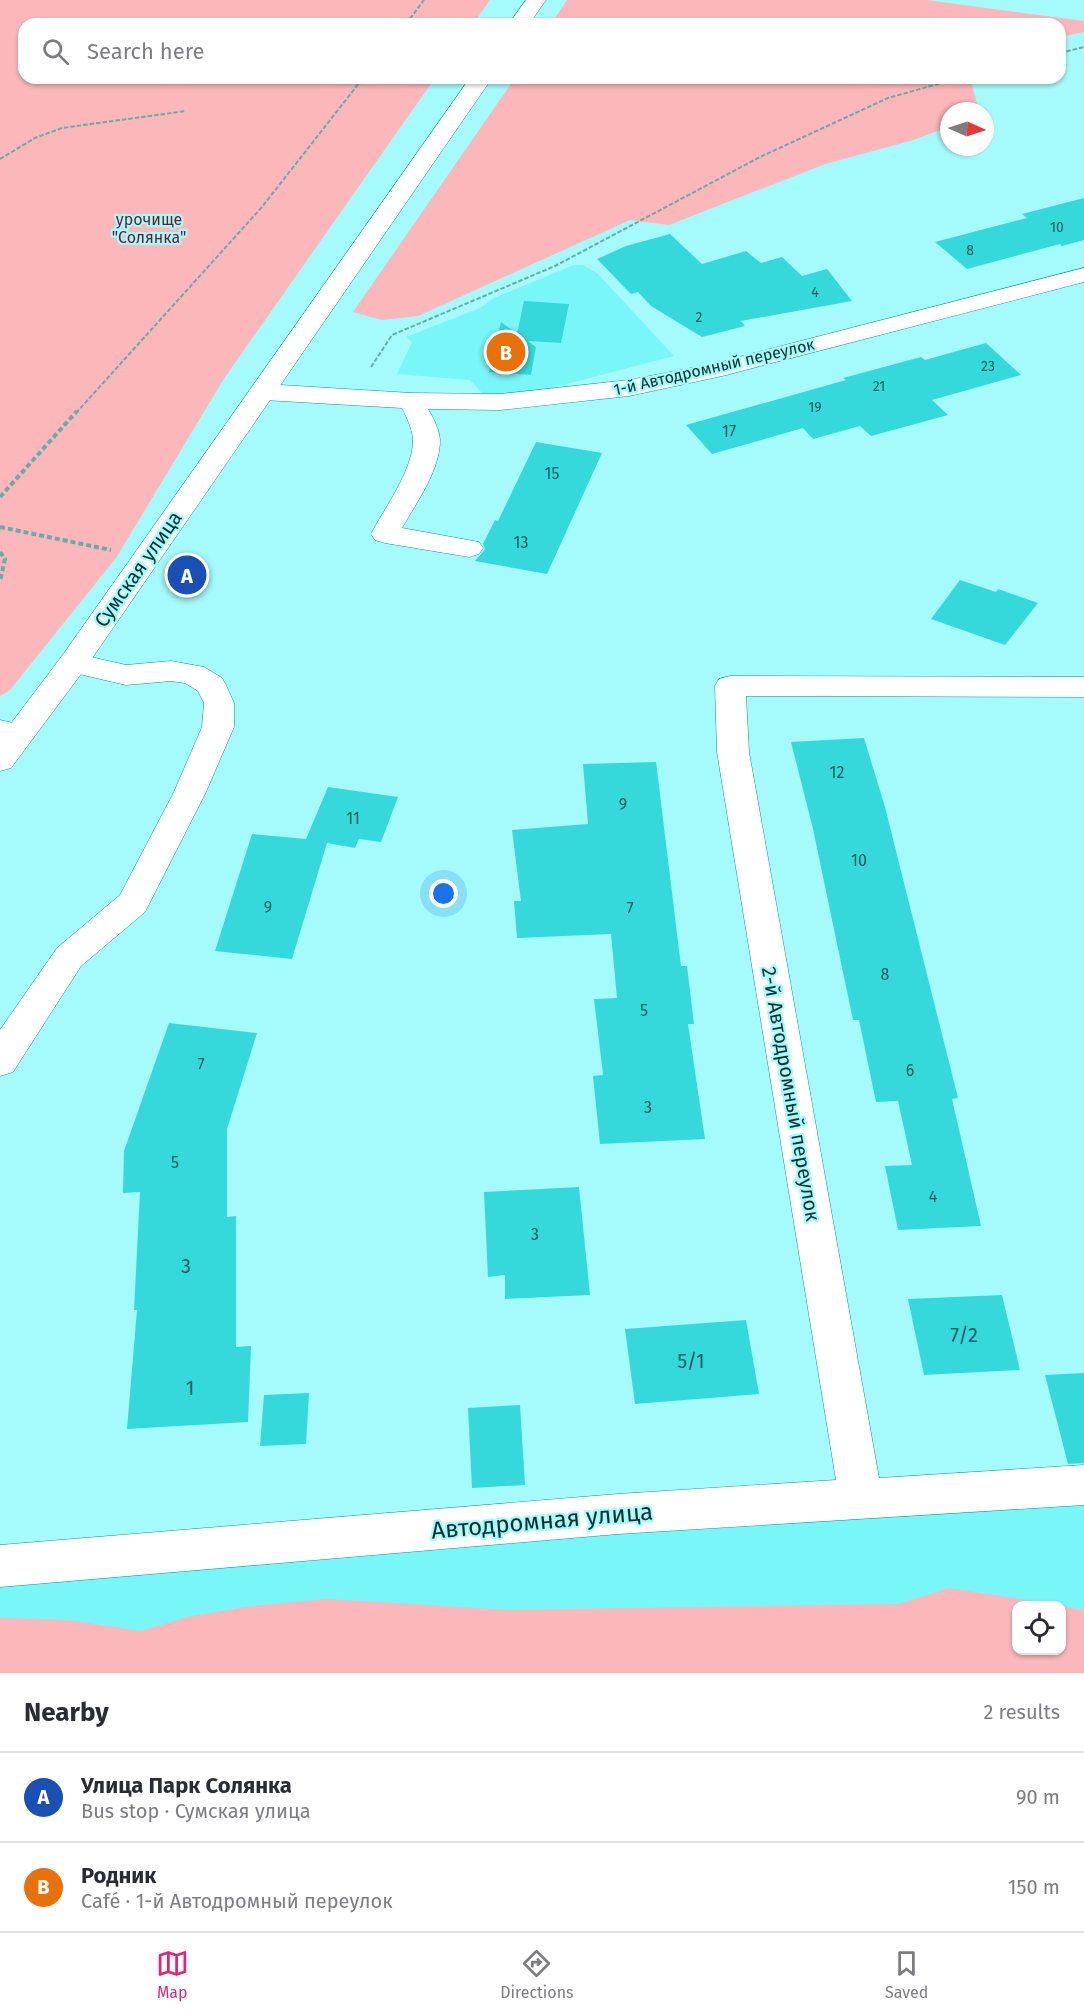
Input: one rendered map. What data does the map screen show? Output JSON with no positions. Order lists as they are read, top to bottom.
{
  "streets": {
    "street": [
      "1-й Автодромный переулок",
      "Сумская улица",
      "2-й Автодромный переулок",
      "Автодромная улица"
    ]
  },
  "crossings": [
    ["1-й Автодромный переулок", "Сумская улица"],
    ["2-й Автодромный переулок", "Автодромная улица"]
  ],
  "parks": ["урочище \"Солянка\""],
  "house_numbers": [
    "10",
    "8",
    "4",
    "2",
    "23",
    "21",
    "19",
    "17",
    "15",
    "13",
    "12",
    "9",
    "11",
    "10",
    "9",
    "7",
    "8",
    "5",
    "7",
    "6",
    "3",
    "5",
    "4",
    "3",
    "3",
    "7/2",
    "5/1",
    "1"
  ],
  "north": "right",
  "page": {
    "search": "Search here",
    "pins": ["B", "A"],
    "heading": ["Nearby", "2 results"],
    "list": [
      {
        "mark": "A",
        "name": "Улица Парк Солянка",
        "note": "Bus stop · Сумская улица",
        "value": "90 m"
      },
      {
        "mark": "B",
        "name": "Родник",
        "note": "Café · 1-й Автодромный переулок",
        "value": "150 m"
      }
    ],
    "nav": ["Map", "Directions", "Saved"]
  }
}
